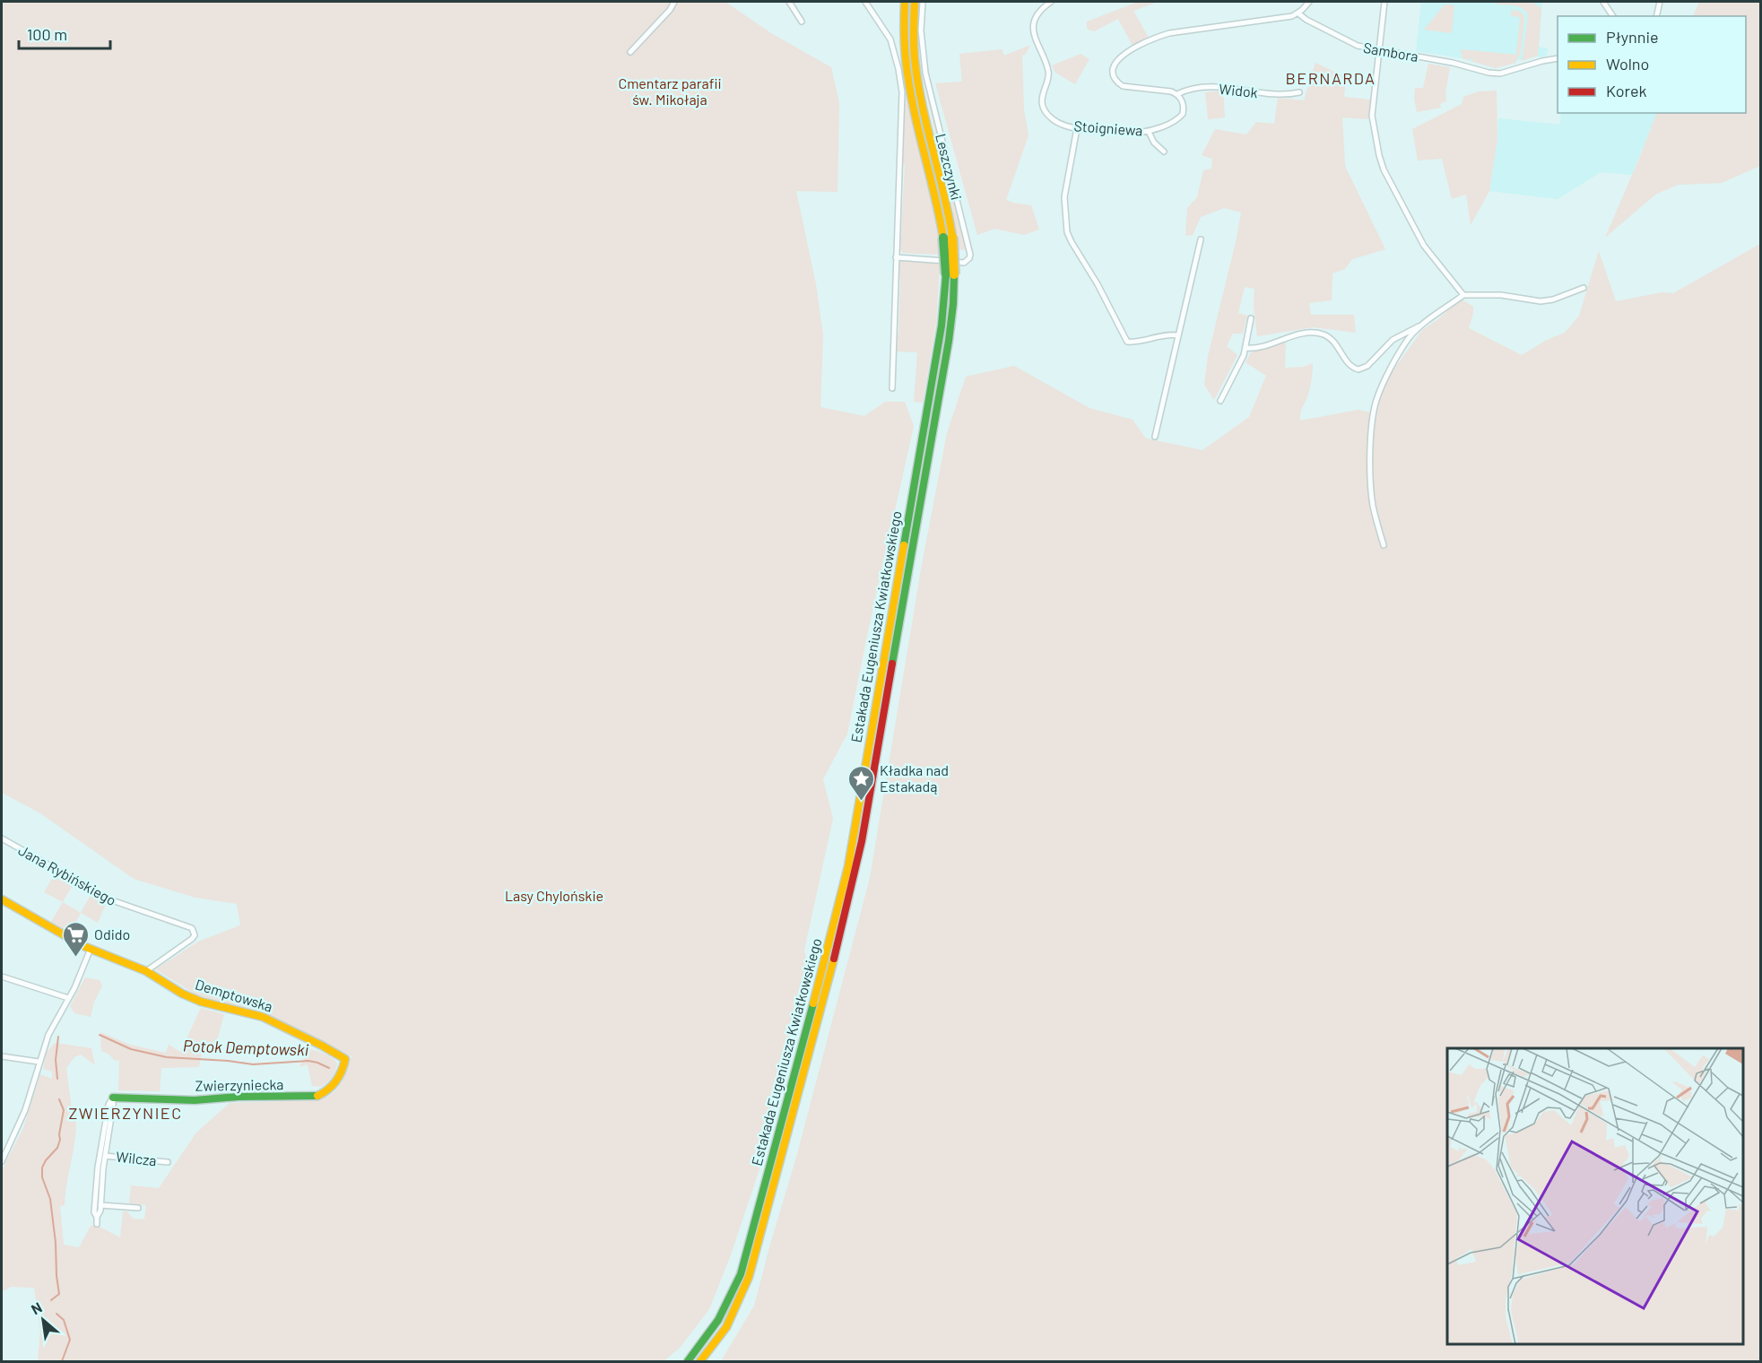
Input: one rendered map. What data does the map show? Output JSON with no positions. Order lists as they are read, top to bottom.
{
  "streets": {
    "main road": ["Estakada Eugeniusza Kwiatkowskiego", "Demptowska", "Zwierzyniecka"],
    "street": [
      "Sambora",
      "Widok",
      "Stoigniewa",
      "Leszczynki",
      "Jana Rybińskiego",
      "Wilcza"
    ]
  },
  "crossings": [
    ["Widok", "Stoigniewa"],
    ["Jana Rybińskiego", "Demptowska"],
    ["Demptowska", "Zwierzyniecka"]
  ],
  "districts": ["BERNARDA", "ZWIERZYNIEC"],
  "water": ["Potok Demptowski"],
  "parks": ["Cmentarz parafii św. Mikołaja", "Lasy Chylońskie"],
  "places": {
    "place": ["Kładka nad Estakadą"],
    "supermarket": ["Odido"]
  },
  "legend": ["Płynnie", "Wolno", "Korek"],
  "scale_bar": "100 m",
  "north": "top left"
}
